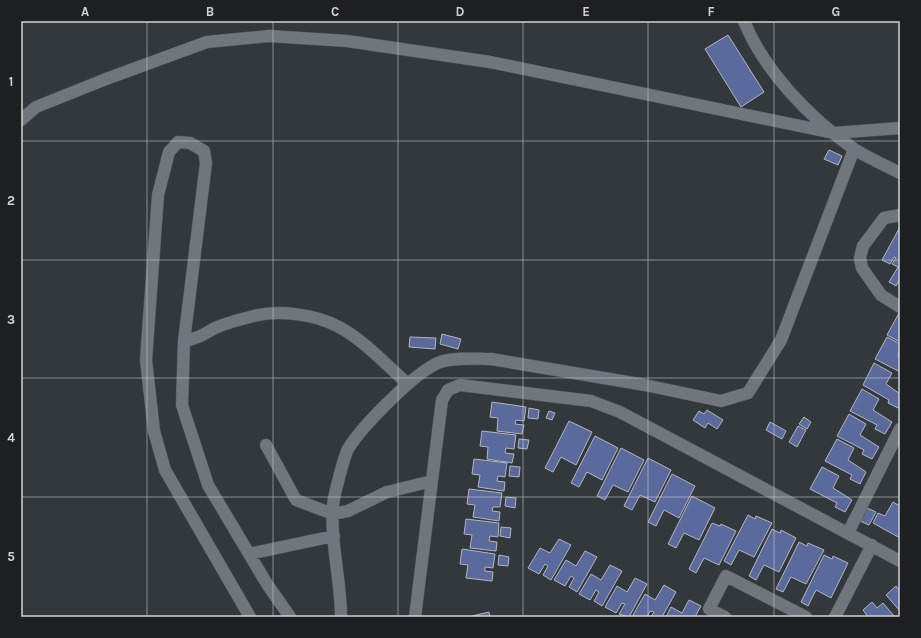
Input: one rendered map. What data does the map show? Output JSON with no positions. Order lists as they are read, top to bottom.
{
  "grid": {
    "columns": [
      "A",
      "B",
      "C",
      "D",
      "E",
      "F",
      "G"
    ],
    "rows": [
      "1",
      "2",
      "3",
      "4",
      "5"
    ]
  }
}
